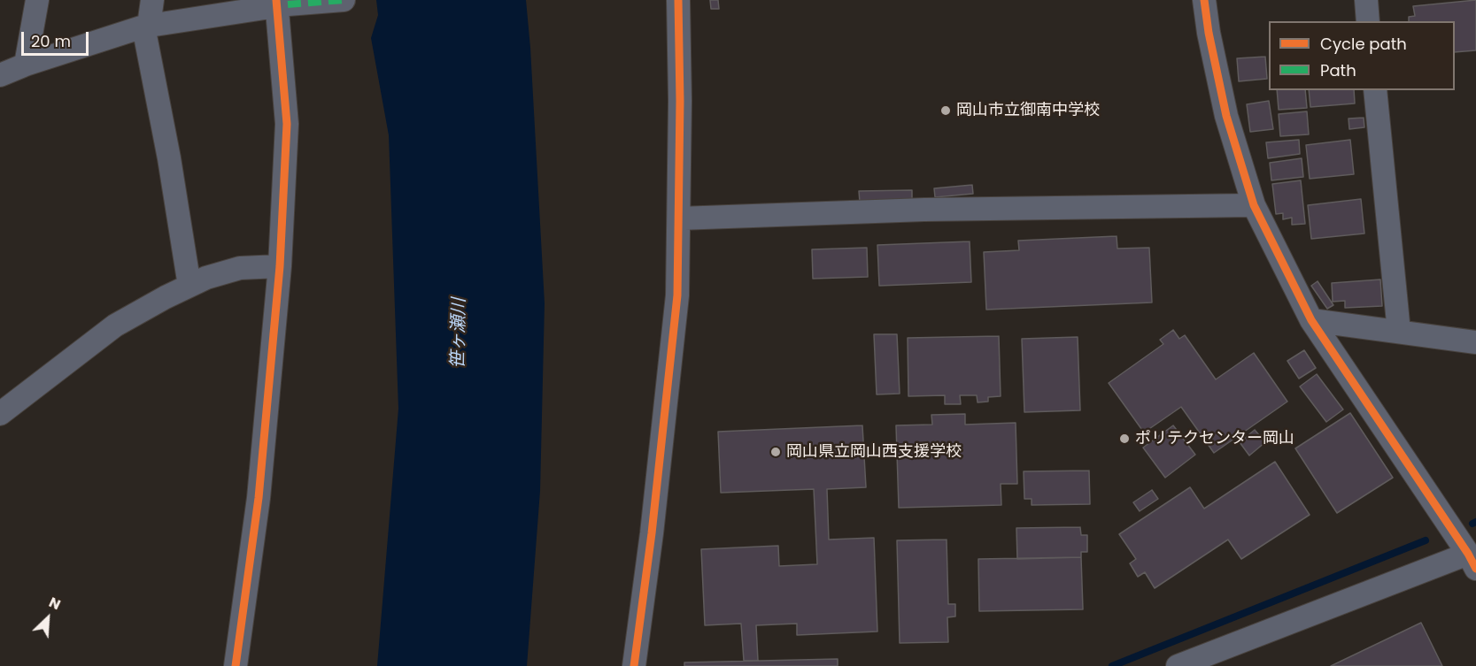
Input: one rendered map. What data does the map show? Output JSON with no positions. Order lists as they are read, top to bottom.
{
  "water": ["笹ヶ瀬川"],
  "places": ["岡山市立御南中学校", "ポリテクセンター岡山", "岡山県立岡山西支援学校"],
  "legend": ["Cycle path", "Path"],
  "scale_bar": "20 m",
  "north": "top right"
}
